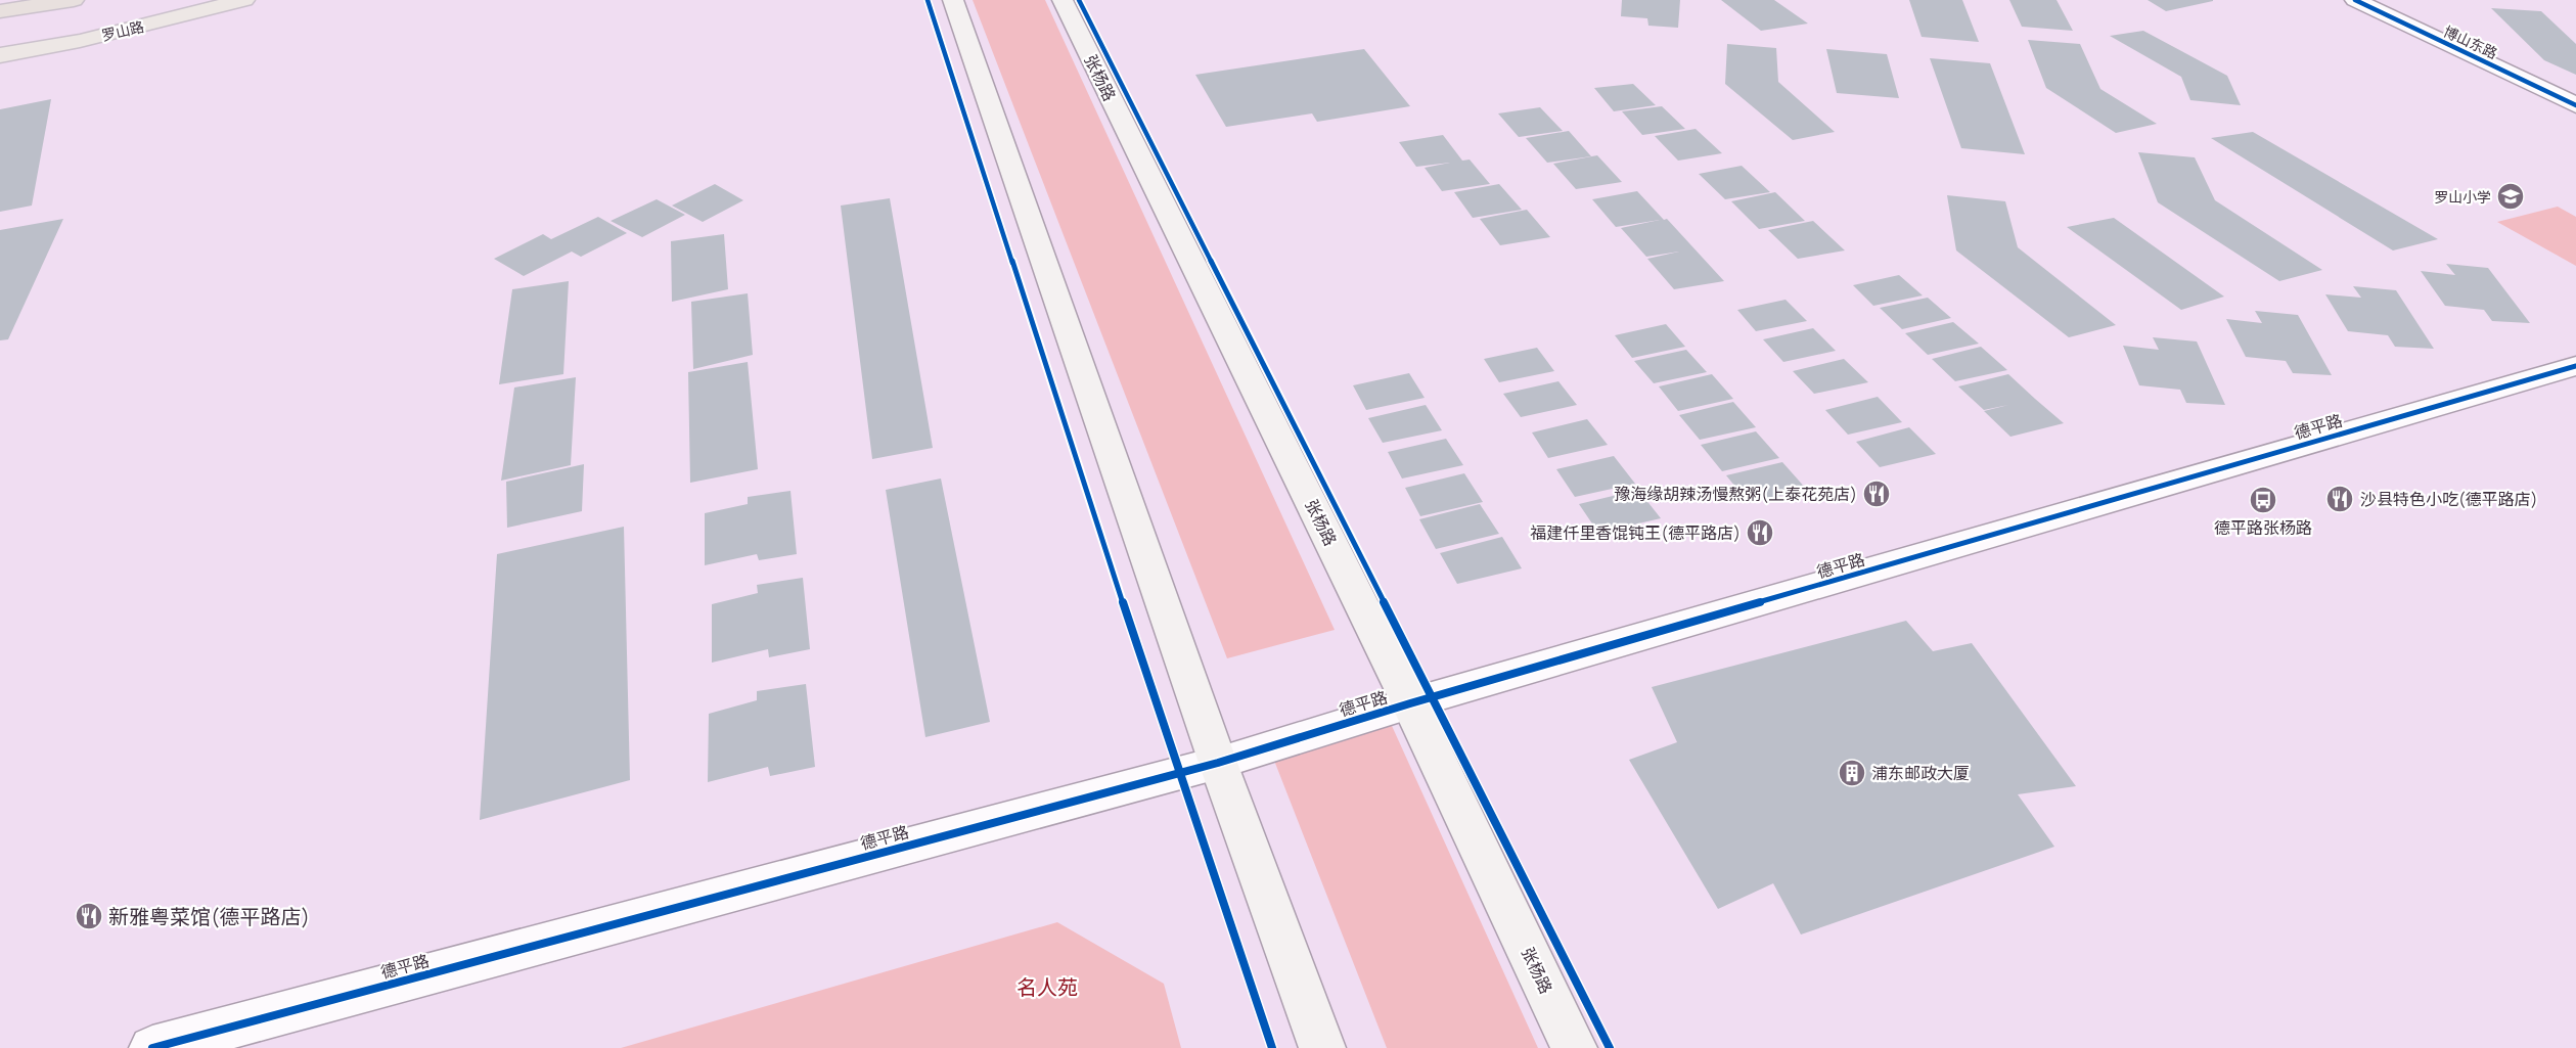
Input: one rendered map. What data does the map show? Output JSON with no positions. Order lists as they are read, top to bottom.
{
  "streets": {
    "main road": ["罗山路", "张杨路"],
    "street": ["博山东路", "德平路"]
  },
  "crossings": [
    ["张杨路", "德平路"]
  ],
  "parks": ["名人苑"],
  "places": {
    "school or university": ["罗山小学"],
    "restaurant": [
      "豫海缘胡辣汤慢熬粥(上泰花苑店)",
      "沙县特色小吃(德平路店)",
      "福建仟里香馄钝王(德平路店)",
      "新雅粤菜馆(德平路店)"
    ],
    "bus stop": ["德平路张杨路"],
    "building": ["浦东邮政大厦"]
  }
}
